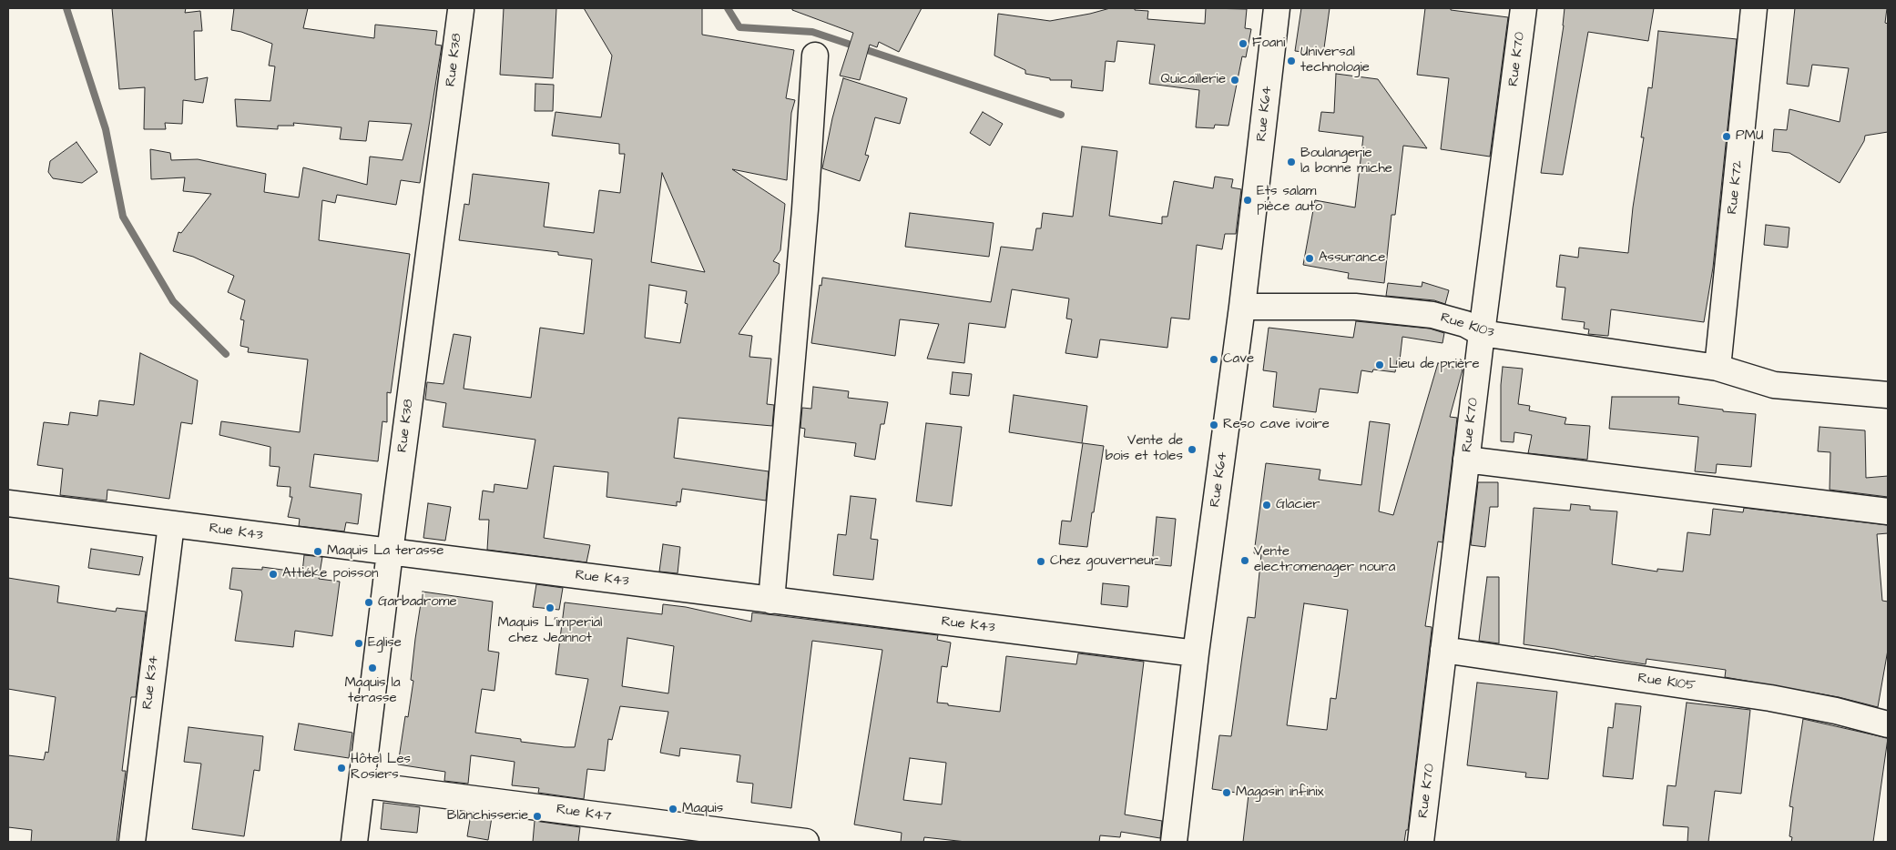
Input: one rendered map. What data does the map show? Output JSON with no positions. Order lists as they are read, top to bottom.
{
  "streets": {
    "street": [
      "Rue K70",
      "Rue K38",
      "Rue K64",
      "Rue K72",
      "Rue K103",
      "Rue K43",
      "Rue K34",
      "Rue K105",
      "Rue K47"
    ]
  },
  "crossings": [
    ["Rue K70", "Rue K103"],
    ["Rue K70", "Rue K105"],
    ["Rue K38", "Rue K43"],
    ["Rue K38", "Rue K47"],
    ["Rue K64", "Rue K103"],
    ["Rue K64", "Rue K43"],
    ["Rue K72", "Rue K103"],
    ["Rue K43", "Rue K34"]
  ],
  "places": [
    "Foani",
    "Universal technologie",
    "Quicaillerie",
    "PMU",
    "Boulangerie la bonne miche",
    "Ets salam pièce auto",
    "Assurance",
    "Cave",
    "Lieu de prière",
    "Reso cave ivoire",
    "Vente de bois et toles",
    "Glacier",
    "Maquis La terasse",
    "Vente electromenager noura",
    "Chez gouverneur",
    "Attiéke poisson",
    "Garbadrome",
    "Maquis L’imperial chez Jeannot",
    "Eglise",
    "Maquis la terasse",
    "Hôtel Les Rosiers",
    "Magasin infinix",
    "Maquis",
    "Blanchisserie"
  ]
}
